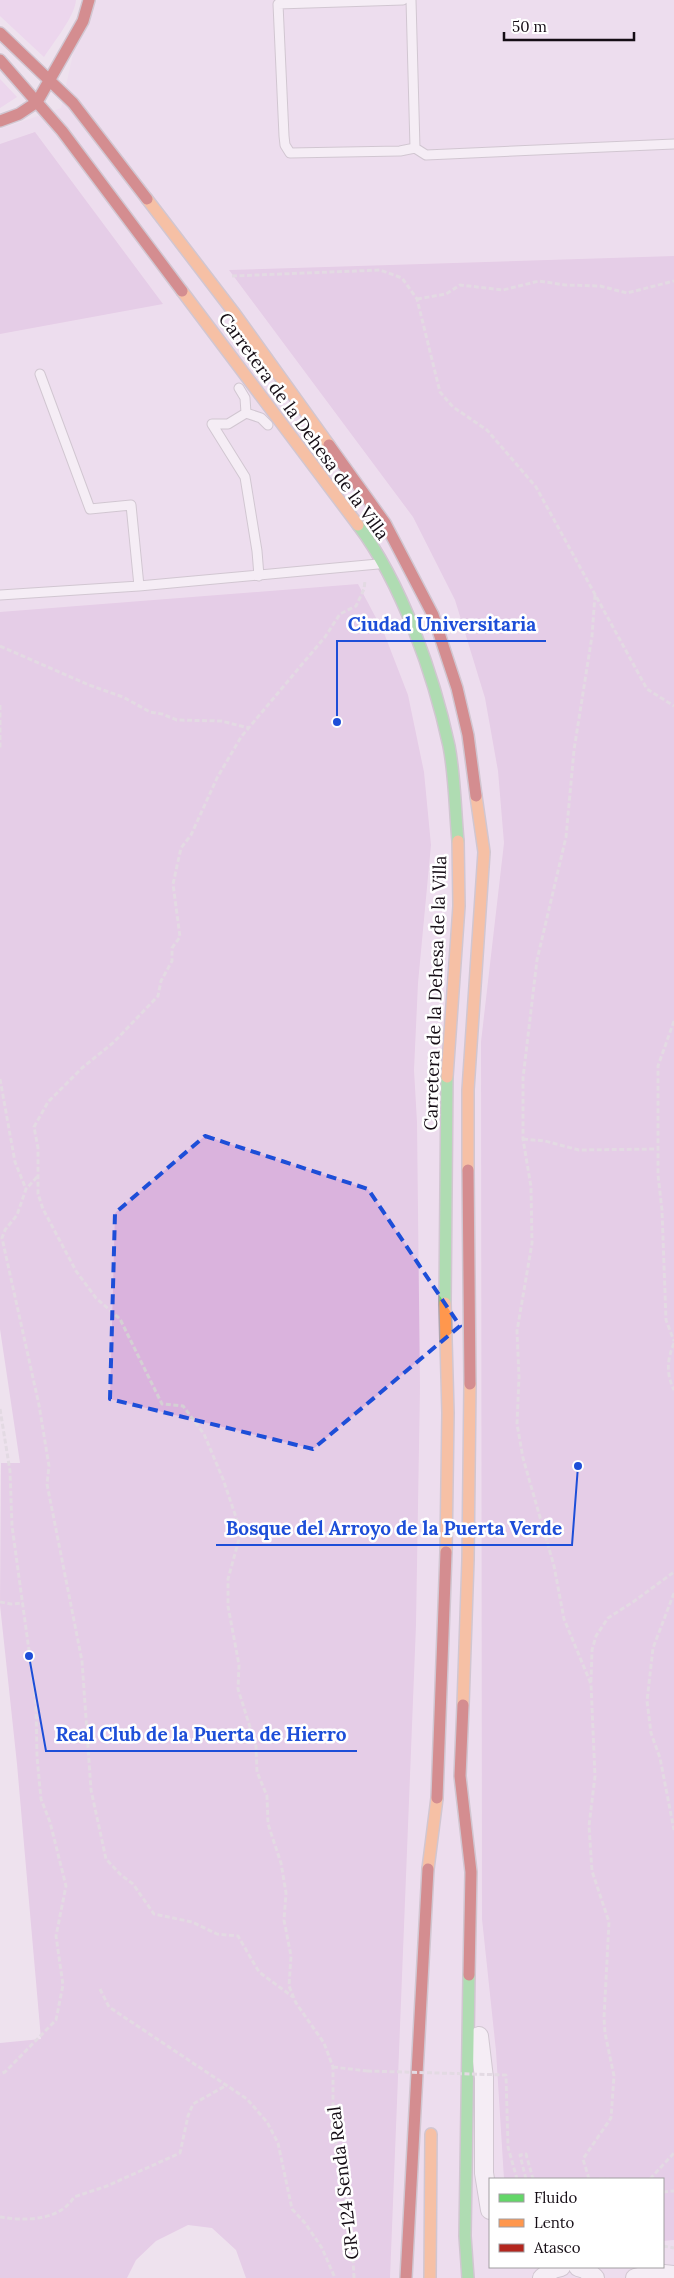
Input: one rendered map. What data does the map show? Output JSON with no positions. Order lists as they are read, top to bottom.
{
  "streets": {
    "main road": ["Carretera de la Dehesa de la Villa"],
    "path": ["GR-124 Senda Real"]
  },
  "places": ["Ciudad Universitaria", "Bosque del Arroyo de la Puerta Verde", "Real Club de la Puerta de Hierro"],
  "legend": ["Fluido", "Lento", "Atasco"],
  "scale_bar": "50 m"
}
